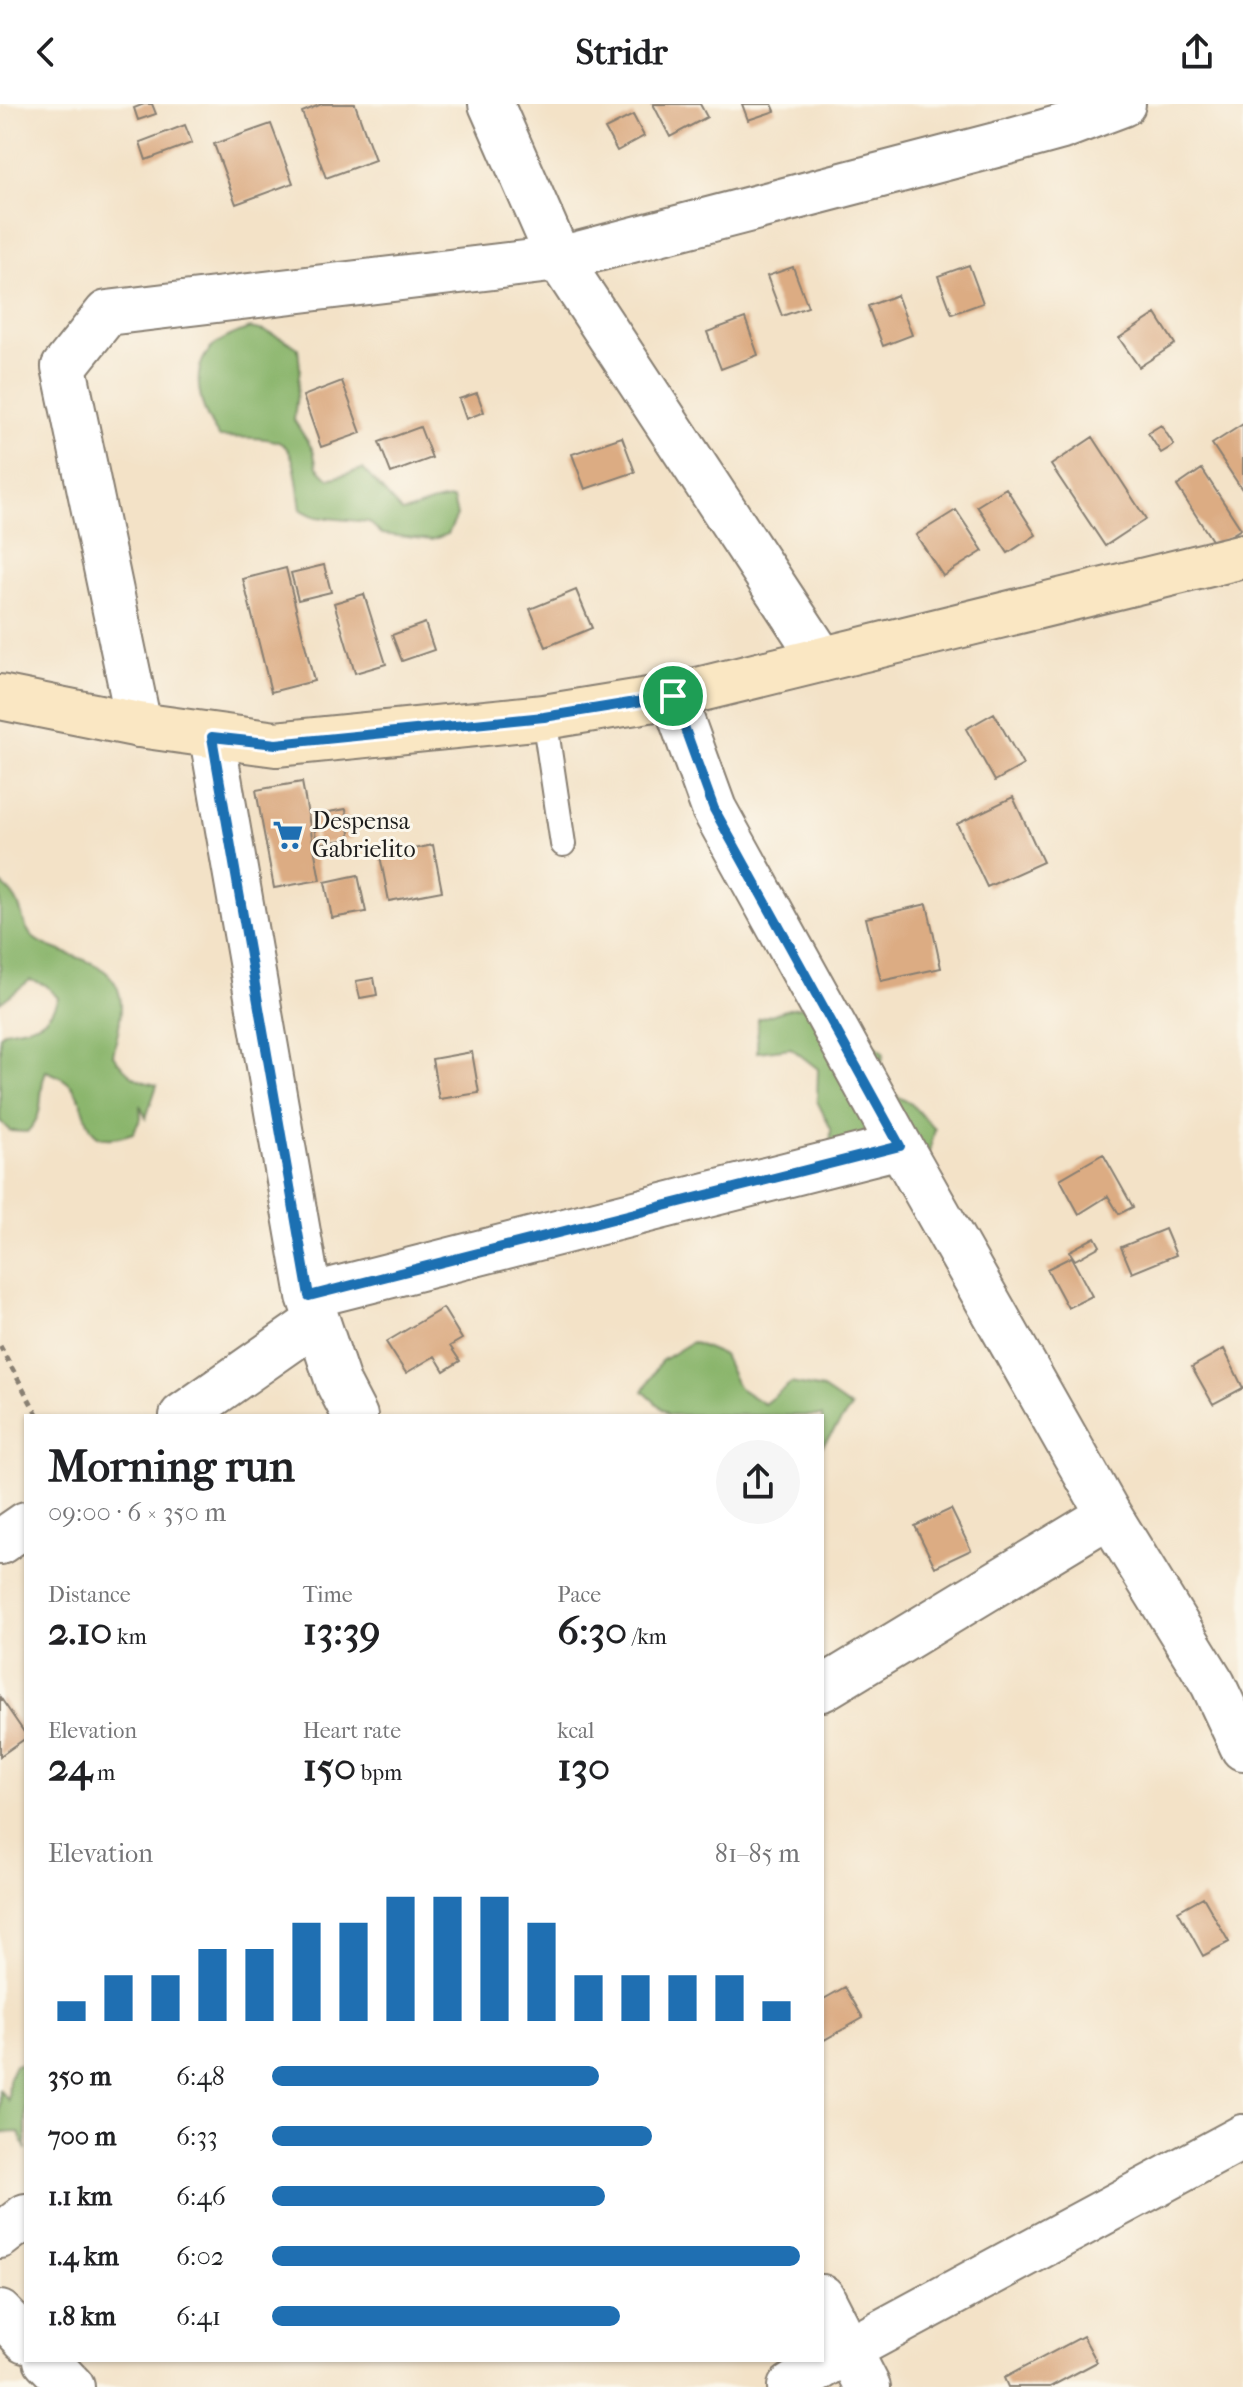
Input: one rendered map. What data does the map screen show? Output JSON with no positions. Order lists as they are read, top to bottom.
{
  "places": {
    "supermarket": ["Despensa Gabrielito"]
  },
  "page": {
    "header": "Stridr",
    "heading": ["Morning run", "09:00 · 6 × 350 m"],
    "stats": [
      ["Distance", "2.10 km"],
      ["Time", "13:39"],
      ["Pace", "6:30 /km"],
      ["Elevation", "24 m"],
      ["Heart rate", "150 bpm"],
      ["kcal", "130"]
    ],
    "chart": ["Elevation", "81–85 m"],
    "list": [
      {
        "name": "350 m",
        "note": "6:48"
      },
      {
        "name": "700 m",
        "note": "6:33"
      },
      {
        "name": "1.1 km",
        "note": "6:46"
      },
      {
        "name": "1.4 km",
        "note": "6:02"
      },
      {
        "name": "1.8 km",
        "note": "6:41"
      }
    ]
  }
}
